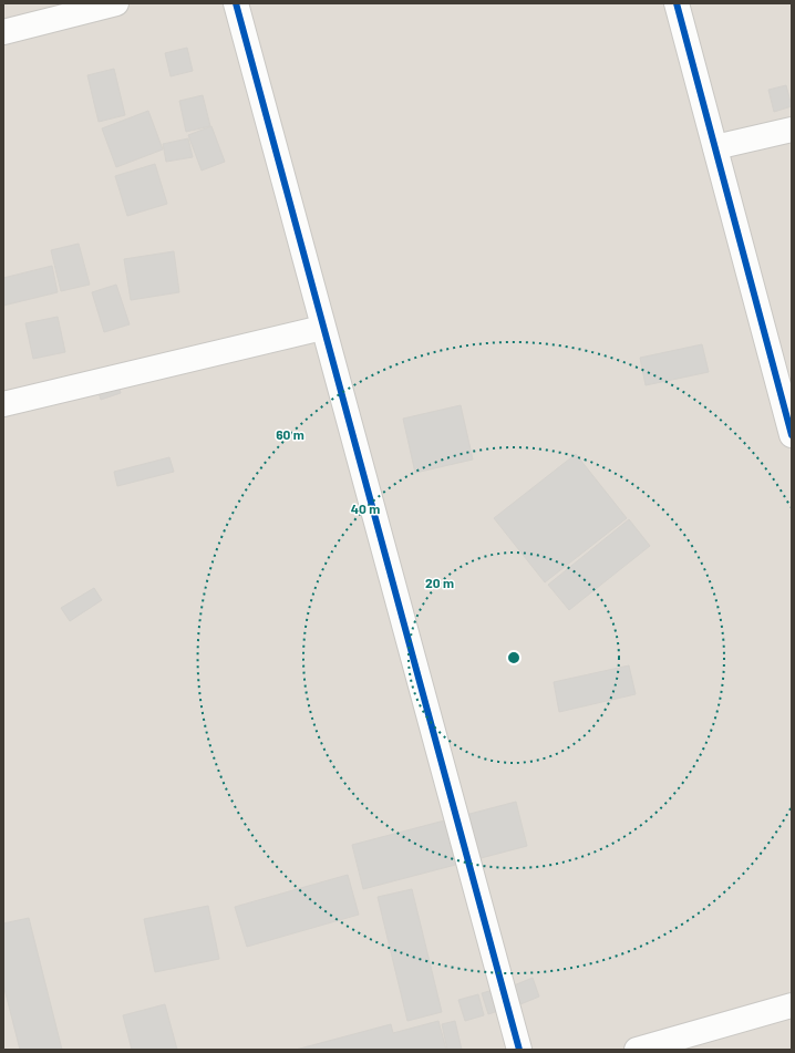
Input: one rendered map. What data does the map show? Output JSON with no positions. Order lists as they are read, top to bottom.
{
  "rings": ["60 m", "40 m", "20 m"]
}
